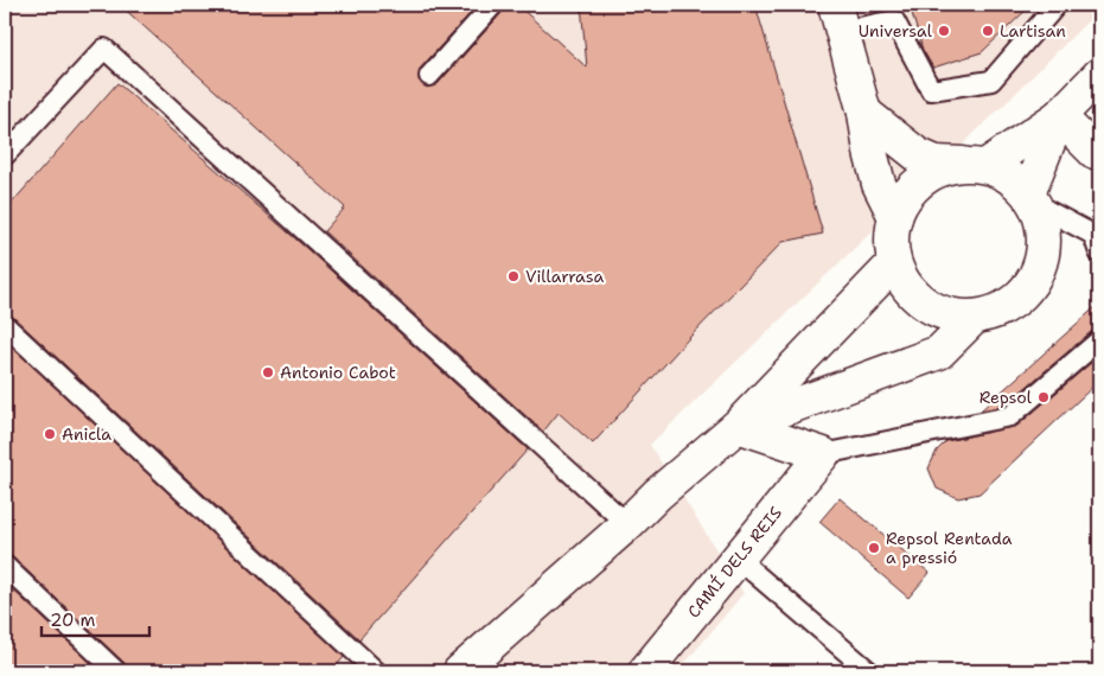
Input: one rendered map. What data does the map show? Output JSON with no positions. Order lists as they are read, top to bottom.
{
  "streets": {
    "street": ["CAMÍ DELS REIS"]
  },
  "places": [
    "Universal",
    "Lartisan",
    "Villarrasa",
    "Antonio Cabot",
    "Repsol",
    "Anicla",
    "Repsol Rentada a pressió"
  ],
  "scale_bar": "20 m"
}
